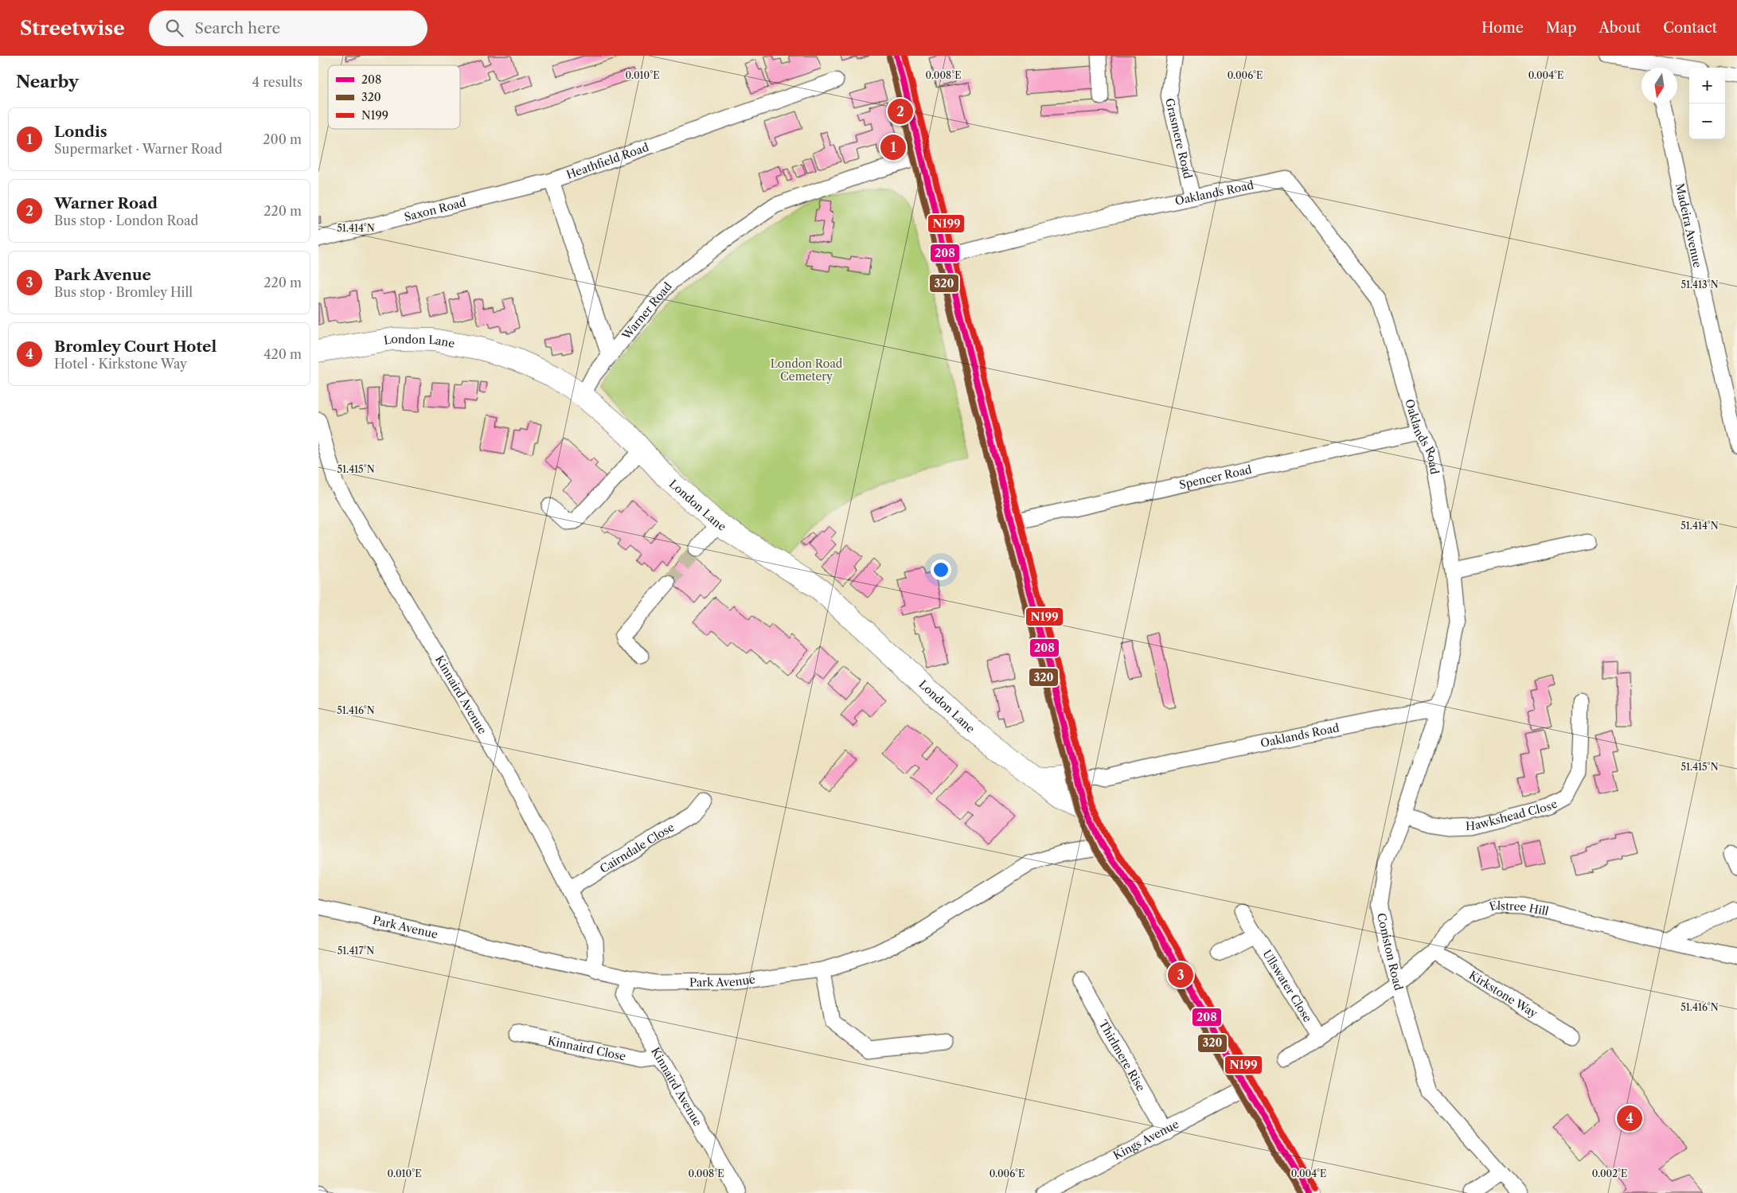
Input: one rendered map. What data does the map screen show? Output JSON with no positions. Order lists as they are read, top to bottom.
{
  "streets": {
    "main road": ["London Lane"],
    "street": [
      "Grasmere Road",
      "Heathfield Road",
      "Oaklands Road",
      "Saxon Road",
      "Madeira Avenue",
      "Warner Road",
      "Spencer Road",
      "Kinnaird Avenue",
      "Hawkshead Close",
      "Cairndale Close",
      "Elstree Hill",
      "Park Avenue",
      "Coniston Road",
      "Ullswater Close",
      "Kirkstone Way",
      "Kinnaird Close",
      "Thirlmere Rise",
      "Kings Avenue"
    ]
  },
  "crossings": [
    ["Grasmere Road", "Oaklands Road"],
    ["Heathfield Road", "Saxon Road"],
    ["Heathfield Road", "Warner Road"],
    ["Oaklands Road", "Spencer Road"],
    ["Oaklands Road", "Coniston Road"],
    ["Warner Road", "London Lane"],
    ["Kinnaird Avenue", "Cairndale Close"],
    ["Kinnaird Avenue", "Park Avenue"],
    ["Kinnaird Avenue", "Kinnaird Close"],
    ["Hawkshead Close", "Coniston Road"],
    ["Elstree Hill", "Coniston Road"],
    ["Elstree Hill", "Kirkstone Way"],
    ["Thirlmere Rise", "Kings Avenue"]
  ],
  "parks": ["London Road Cemetery"],
  "lines": ["transit line 208", "transit line N199", "transit line 320"],
  "legend": ["208", "320", "N199"],
  "north": "bottom",
  "page": {
    "header": "Streetwise",
    "search": "Search here",
    "nav": [
      "Home",
      "Map",
      "About",
      "Contact"
    ],
    "heading": ["Nearby", "4 results"],
    "map_buttons": ["+", "−"],
    "pins": [
      "2",
      "1",
      "3",
      "4"
    ],
    "list": [
      {
        "mark": "1",
        "name": "Londis",
        "note": "Supermarket · Warner Road",
        "value": "200 m"
      },
      {
        "mark": "2",
        "name": "Warner Road",
        "note": "Bus stop · London Road",
        "value": "220 m"
      },
      {
        "mark": "3",
        "name": "Park Avenue",
        "note": "Bus stop · Bromley Hill",
        "value": "220 m"
      },
      {
        "mark": "4",
        "name": "Bromley Court Hotel",
        "note": "Hotel · Kirkstone Way",
        "value": "420 m"
      }
    ]
  },
  "coordinates": [
    "0.010°E",
    "0.008°E",
    "0.006°E",
    "0.004°E",
    "51.414°N",
    "51.413°N",
    "51.415°N",
    "51.416°N",
    "51.417°N",
    "0.002°E"
  ]
}
